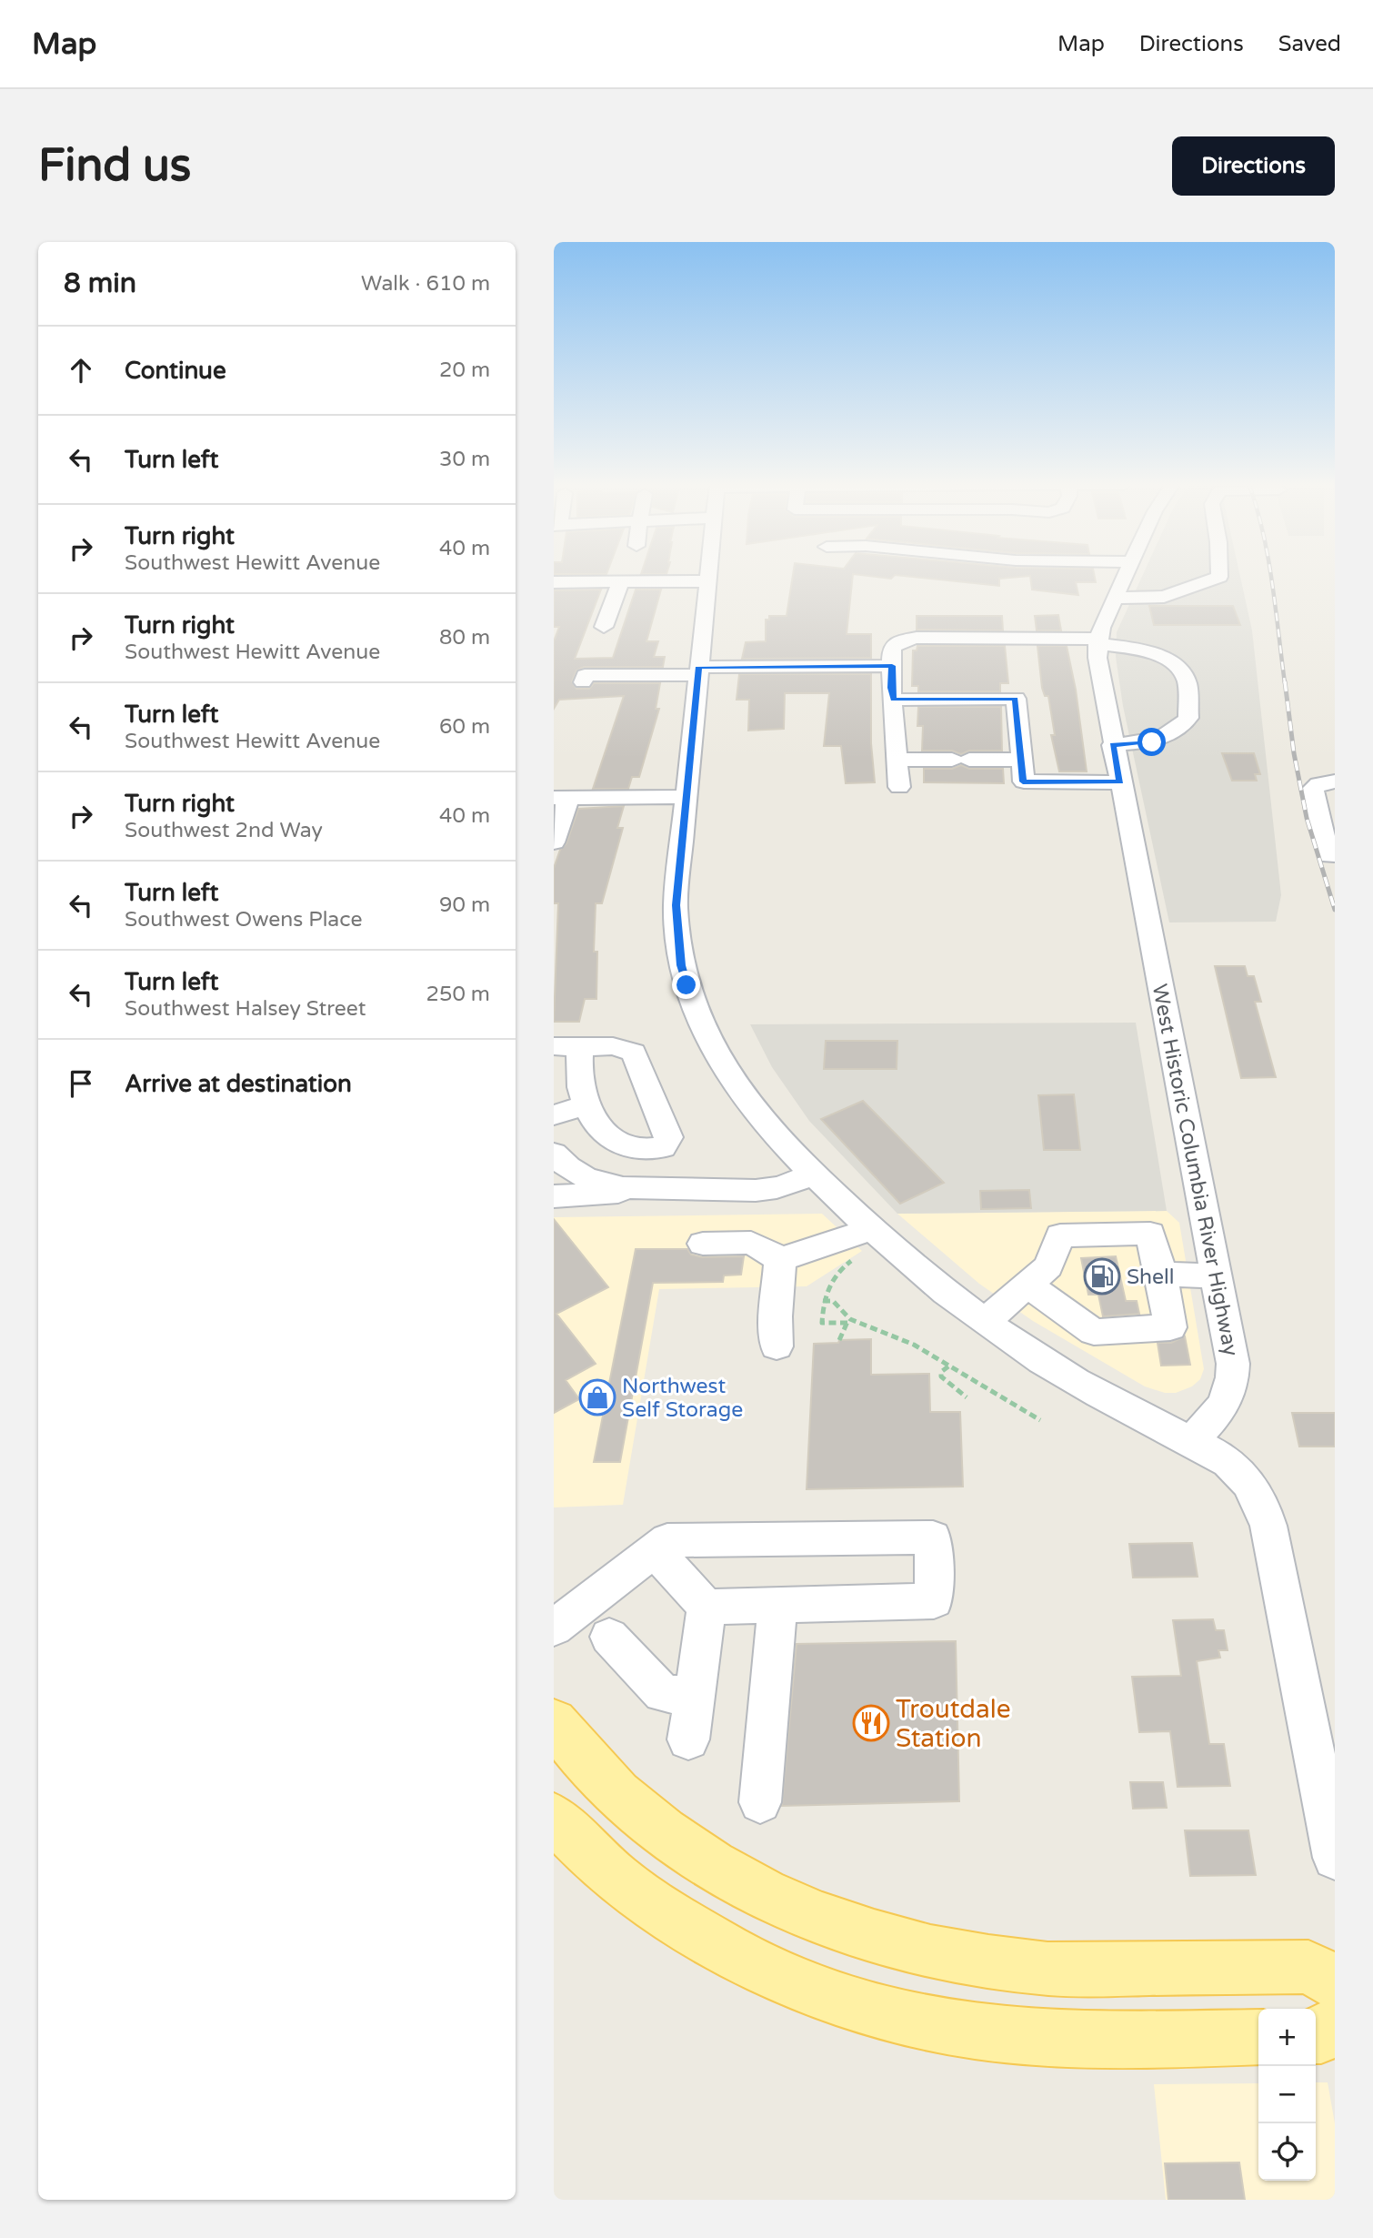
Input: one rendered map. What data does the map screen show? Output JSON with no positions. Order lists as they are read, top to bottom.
{
  "streets": {
    "street": ["West Historic Columbia River Highway"]
  },
  "places": {
    "fuel station": ["Shell"],
    "shop": ["Northwest Self Storage"],
    "restaurant": ["Troutdale Station"]
  },
  "page": {
    "header": "Map",
    "nav": ["Map", "Directions", "Saved"],
    "buttons": "Directions",
    "title": "Find us",
    "heading": ["8 min", "Walk · 610 m"],
    "list": [
      ["Continue", "20 m"],
      ["Turn left", "30 m"],
      ["Turn right", "Southwest Hewitt Avenue", "40 m"],
      ["Turn right", "Southwest Hewitt Avenue", "80 m"],
      ["Turn left", "Southwest Hewitt Avenue", "60 m"],
      ["Turn right", "Southwest 2nd Way", "40 m"],
      ["Turn left", "Southwest Owens Place", "90 m"],
      ["Turn left", "Southwest Halsey Street", "250 m"],
      "Arrive at destination"
    ],
    "map_buttons": ["+", "−"]
  }
}
